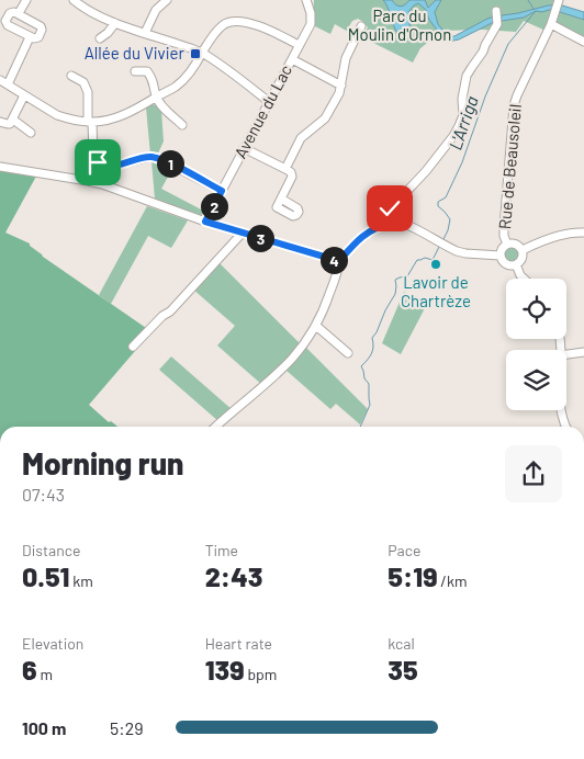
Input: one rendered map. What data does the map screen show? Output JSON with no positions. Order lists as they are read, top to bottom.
{
  "streets": {
    "street": ["Avenue du Lac", "Rue de Beausoleil"]
  },
  "water": ["L'Arriga"],
  "parks": ["Parc du Moulin d'Ornon"],
  "places": {
    "transit": ["Allée du Vivier"],
    "other": ["Lavoir de Chartrèze"]
  },
  "page": {
    "pins": [
      "1",
      "2",
      "3",
      "4"
    ],
    "heading": ["Morning run", "07:43"],
    "stats": [
      ["Distance", "0.51 km"],
      ["Time", "2:43"],
      ["Pace", "5:19 /km"],
      ["Elevation", "6 m"],
      ["Heart rate", "139 bpm"],
      ["kcal", "35"]
    ],
    "list": [
      {
        "name": "100 m",
        "note": "5:29"
      }
    ]
  }
}
